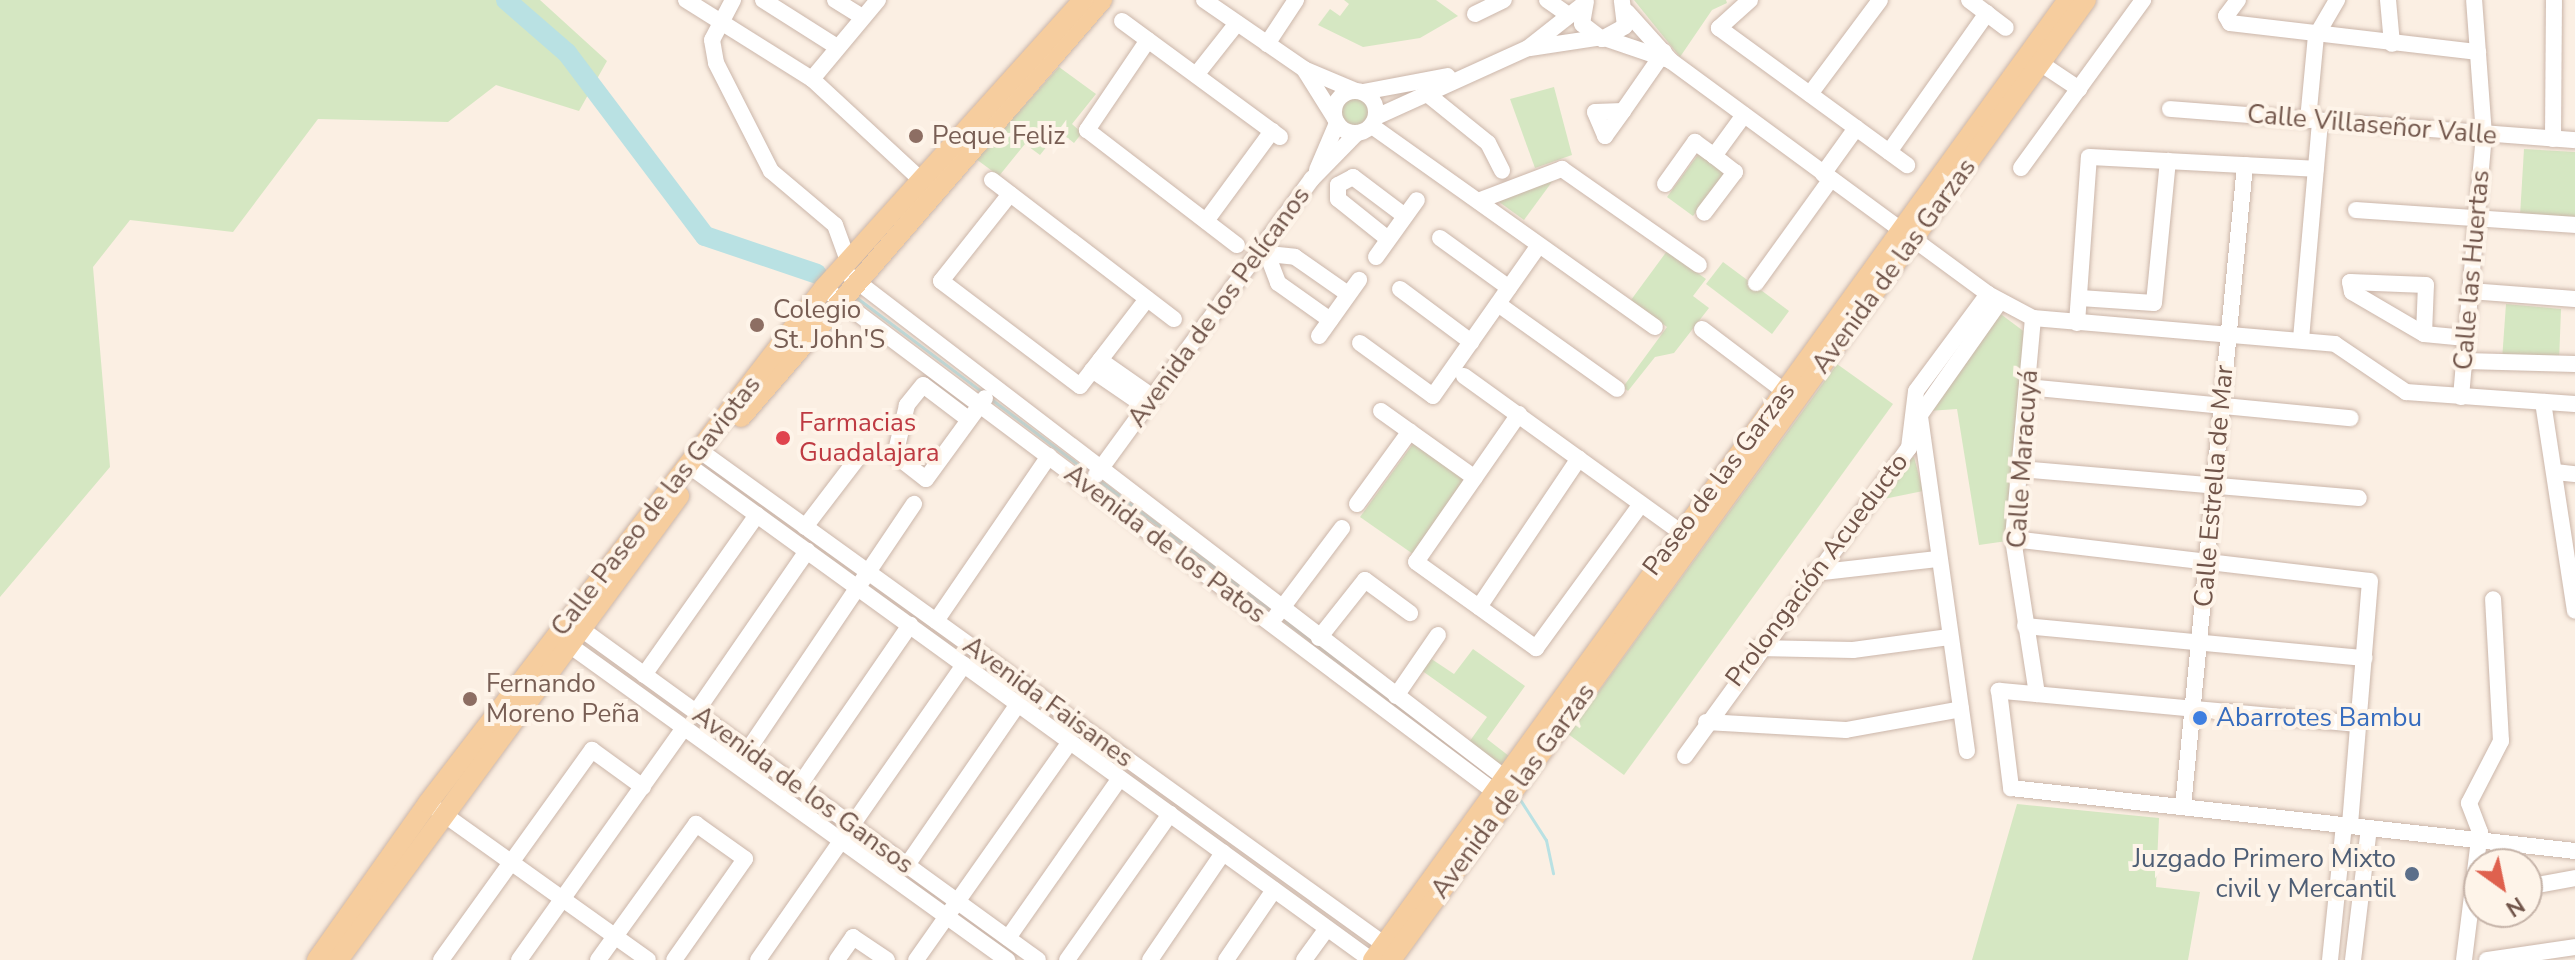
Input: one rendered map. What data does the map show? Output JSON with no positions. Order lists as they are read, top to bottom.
{
  "streets": {
    "main road": ["Avenida de las Garzas", "Paseo de las Garzas", "Calle Paseo de las Gaviotas"],
    "street": [
      "Calle Villaseñor Valle",
      "Calle las Huertas",
      "Avenida de los Pelícanos",
      "Calle Maracuyá",
      "Calle Estrella de Mar",
      "Avenida de los Patos",
      "Prolongación Acueducto",
      "Avenida Faisanes",
      "Avenida de los Gansos"
    ]
  },
  "crossings": [
    ["Calle Villaseñor Valle", "Calle las Huertas"],
    ["Avenida de las Garzas", "Paseo de las Garzas"],
    ["Avenida de las Garzas", "Avenida de los Patos"],
    ["Avenida de las Garzas", "Avenida Faisanes"],
    ["Avenida de los Pelícanos", "Avenida de los Patos"],
    ["Calle Paseo de las Gaviotas", "Avenida de los Patos"],
    ["Calle Paseo de las Gaviotas", "Avenida Faisanes"],
    ["Calle Paseo de las Gaviotas", "Avenida de los Gansos"]
  ],
  "places": [
    "Peque Feliz",
    "Colegio St. John'S",
    "Farmacias Guadalajara",
    "Fernando Moreno Peña",
    "Abarrotes Bambu",
    "Juzgado Primero Mixto civil y Mercantil"
  ],
  "north": "bottom right"
}
